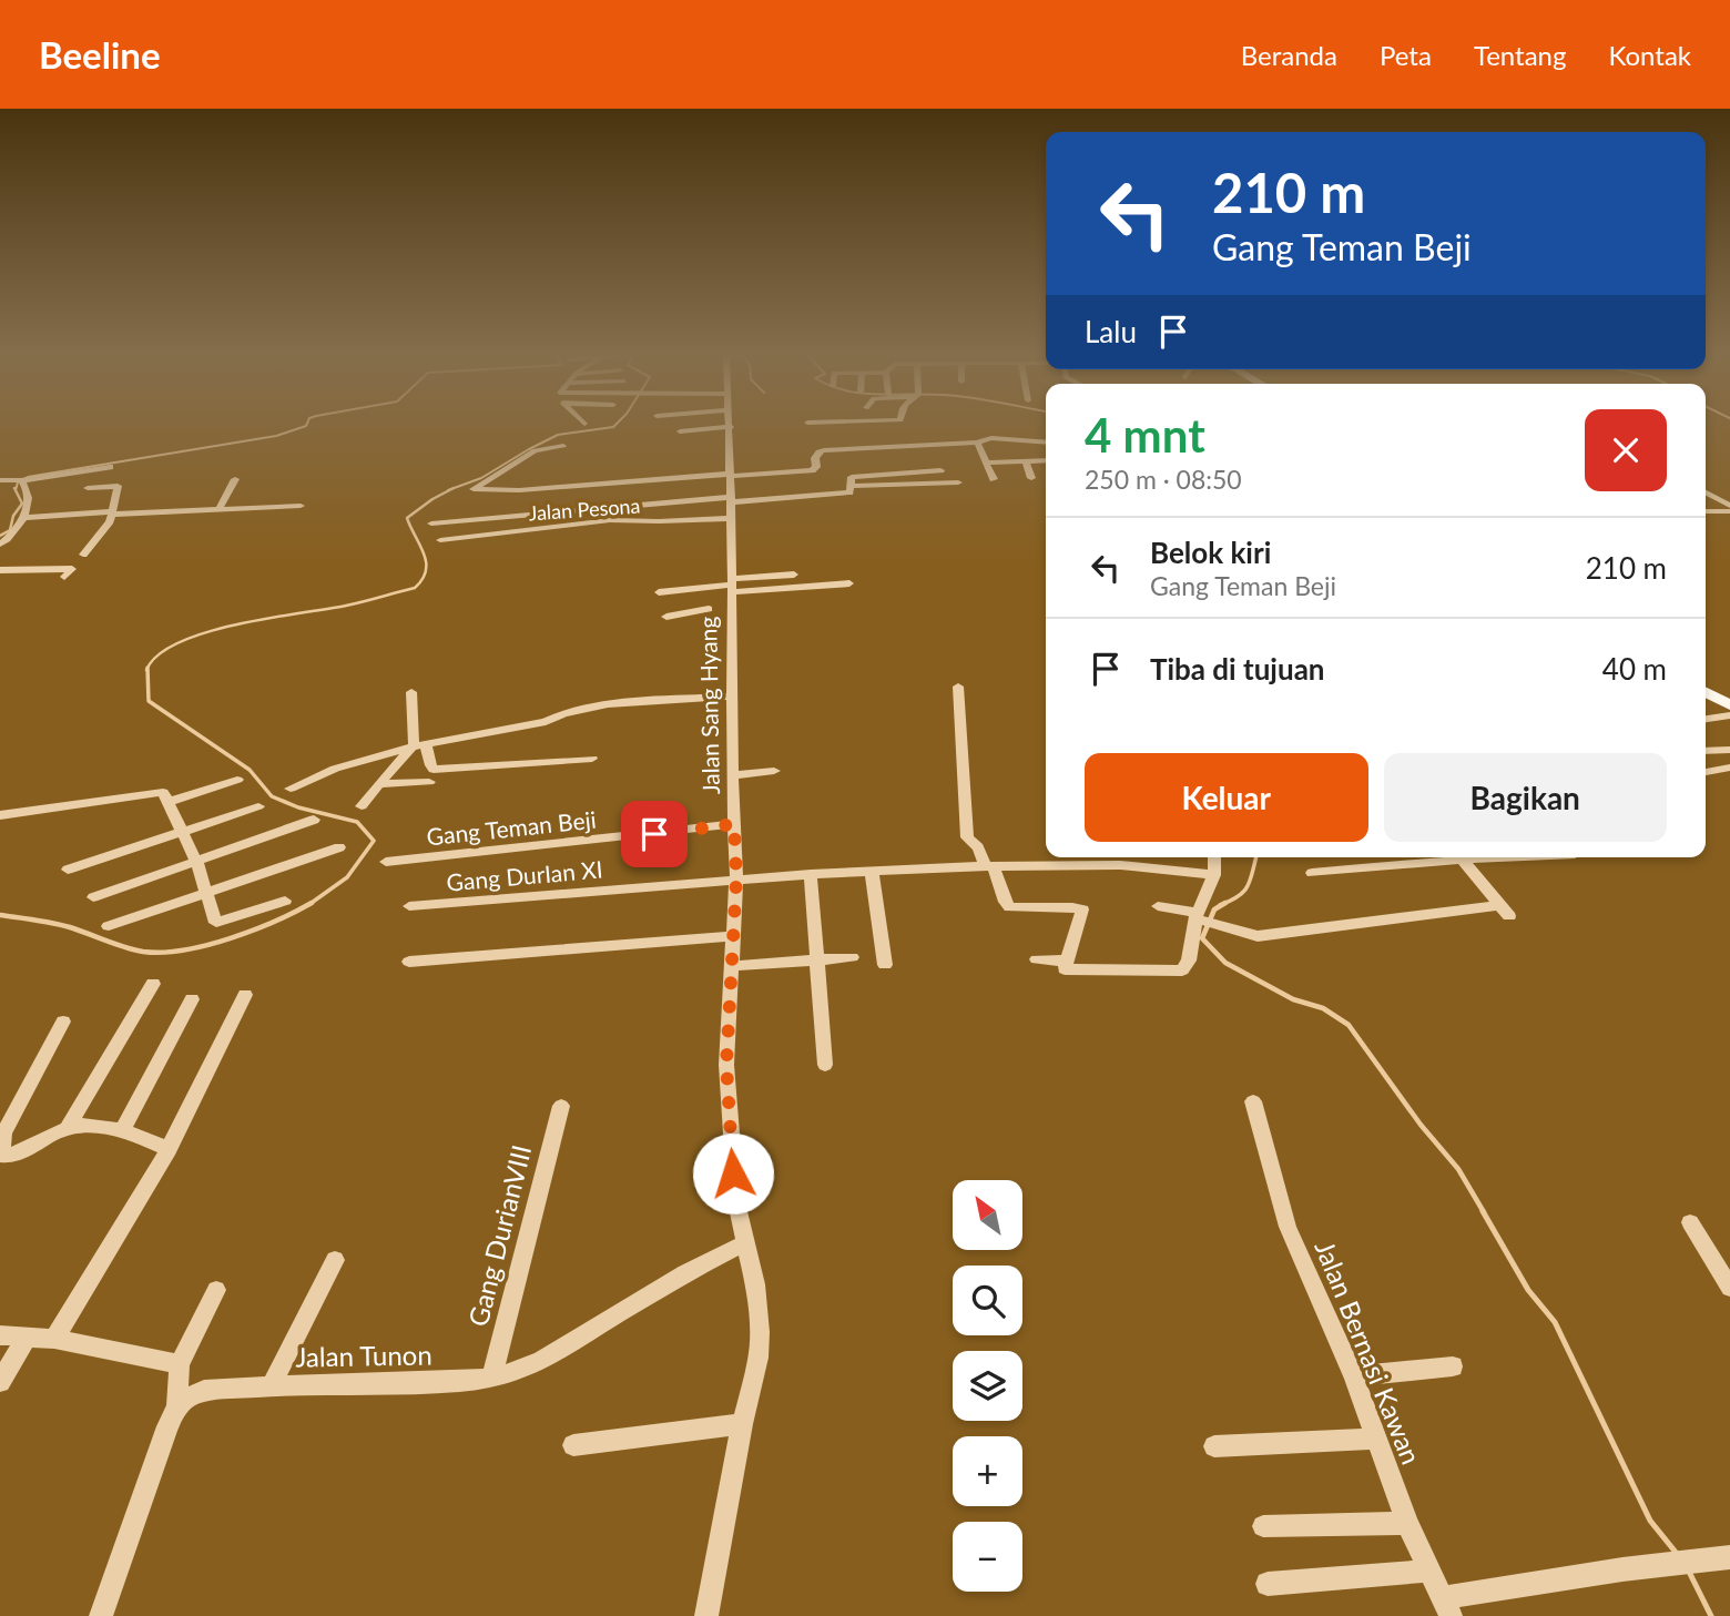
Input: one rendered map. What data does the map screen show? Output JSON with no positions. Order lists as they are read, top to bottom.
{
  "streets": {
    "street": [
      "Jalan Pesona",
      "Jalan Sang Hyang",
      "Gang Teman Beji",
      "Gang DurIan XI",
      "Gang DurianVIII",
      "Jalan Bernasi Kawan",
      "Jalan Tunon"
    ]
  },
  "crossings": [
    ["Jalan Pesona", "Jalan Sang Hyang"],
    ["Jalan Sang Hyang", "Gang Teman Beji"],
    ["Jalan Sang Hyang", "Gang DurIan XI"],
    ["Jalan Sang Hyang", "Jalan Tunon"],
    ["Gang DurianVIII", "Jalan Tunon"]
  ],
  "north": "top left",
  "page": {
    "header": "Beeline",
    "nav": [
      "Beranda",
      "Peta",
      "Tentang",
      "Kontak"
    ],
    "turn": ["210 m", "Gang Teman Beji"],
    "then": "Lalu",
    "heading": ["4 mnt", "250 m · 08:50"],
    "list": [
      {
        "name": "Belok kiri",
        "note": "Gang Teman Beji",
        "value": "210 m"
      },
      {
        "name": "Tiba di tujuan",
        "value": "40 m"
      }
    ],
    "buttons": ["Keluar", "Bagikan"],
    "map_buttons": ["+", "−"]
  }
}
